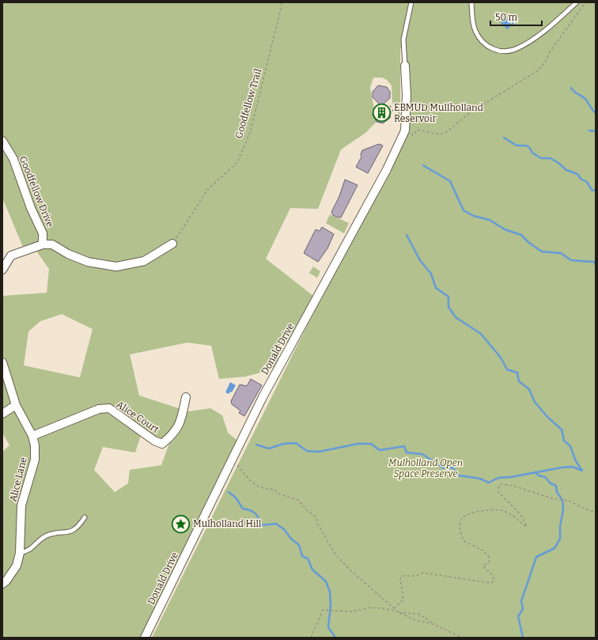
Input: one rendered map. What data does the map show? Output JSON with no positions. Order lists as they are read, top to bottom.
{
  "streets": {
    "street": [
      "Goodfellow Drive",
      "Donald Drive",
      "Alice Court",
      "Alice Lane"
    ],
    "path": ["Goodfellow Trail"]
  },
  "crossings": [
    ["Alice Court", "Alice Lane"]
  ],
  "parks": ["Mulholland Open Space Preserve"],
  "places": {
    "building": ["EBMUD Mullholland Reservoir"],
    "place": ["Mulholland Hill"]
  },
  "scale_bar": "50 m"
}
